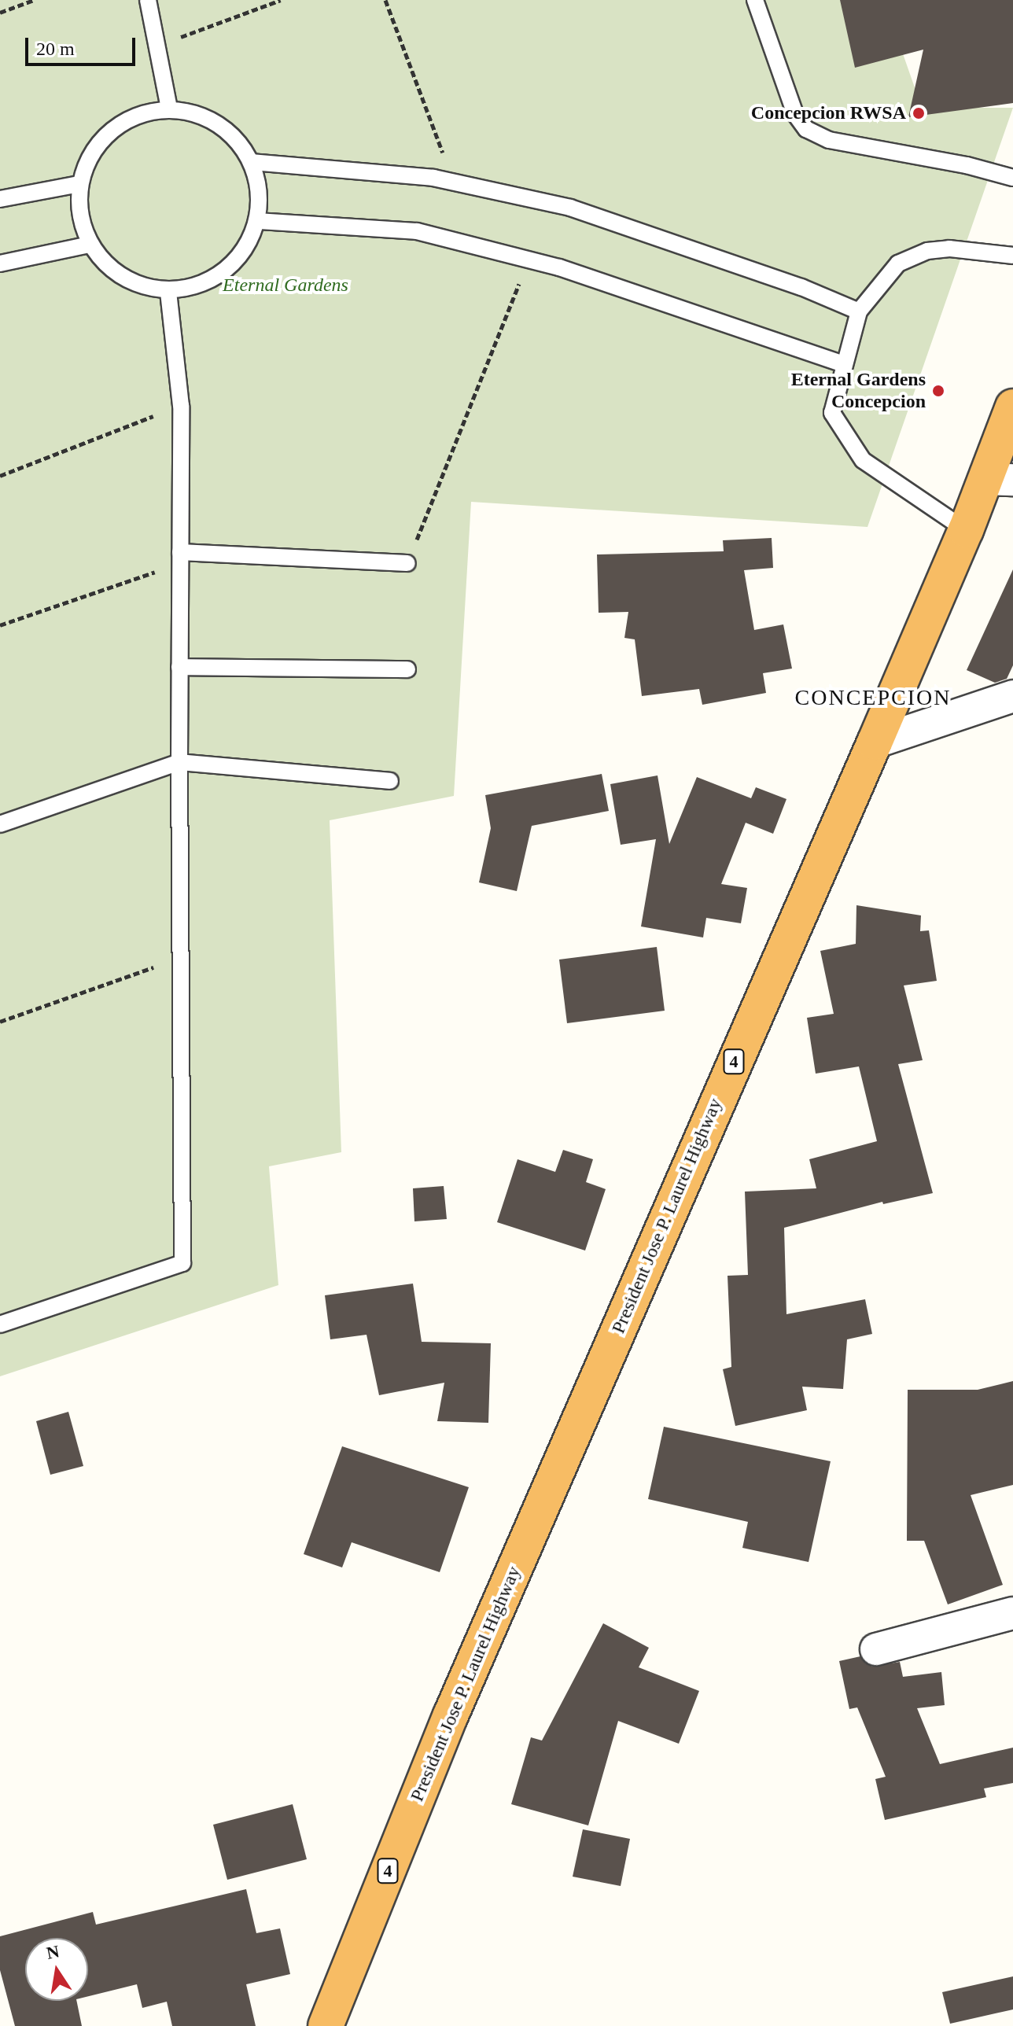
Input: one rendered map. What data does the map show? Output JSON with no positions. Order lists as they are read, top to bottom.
{
  "streets": {
    "highway": ["4", "President Jose P. Laurel Highway"]
  },
  "districts": ["CONCEPCION"],
  "parks": ["Eternal Gardens"],
  "places": ["Concepcion RWSA", "Eternal Gardens Concepcion"],
  "scale_bar": "20 m",
  "north": "top"
}
